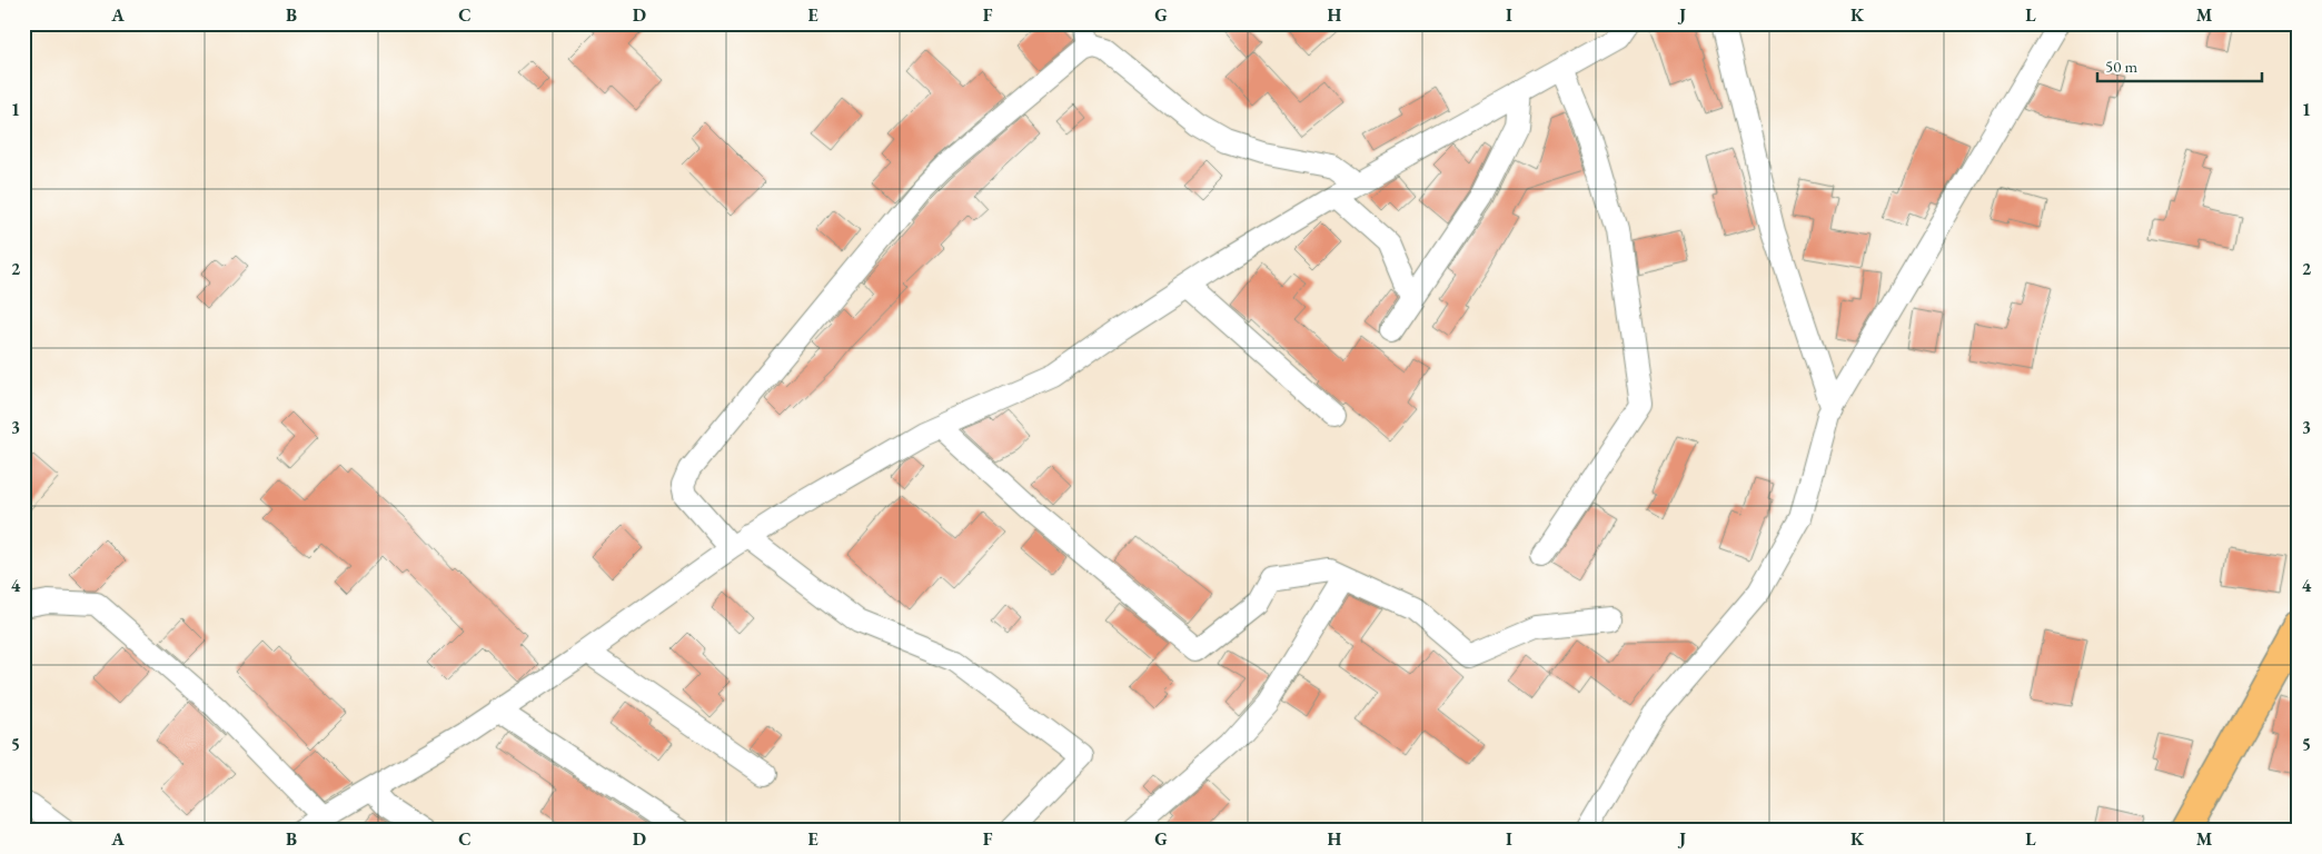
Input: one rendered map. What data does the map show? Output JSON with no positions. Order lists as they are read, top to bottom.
{
  "scale_bar": "50 m",
  "grid": {
    "columns": [
      "A",
      "B",
      "C",
      "D",
      "E",
      "F",
      "G",
      "H",
      "I",
      "J",
      "K",
      "L",
      "M"
    ],
    "rows": [
      "1",
      "2",
      "3",
      "4",
      "5"
    ]
  }
}
